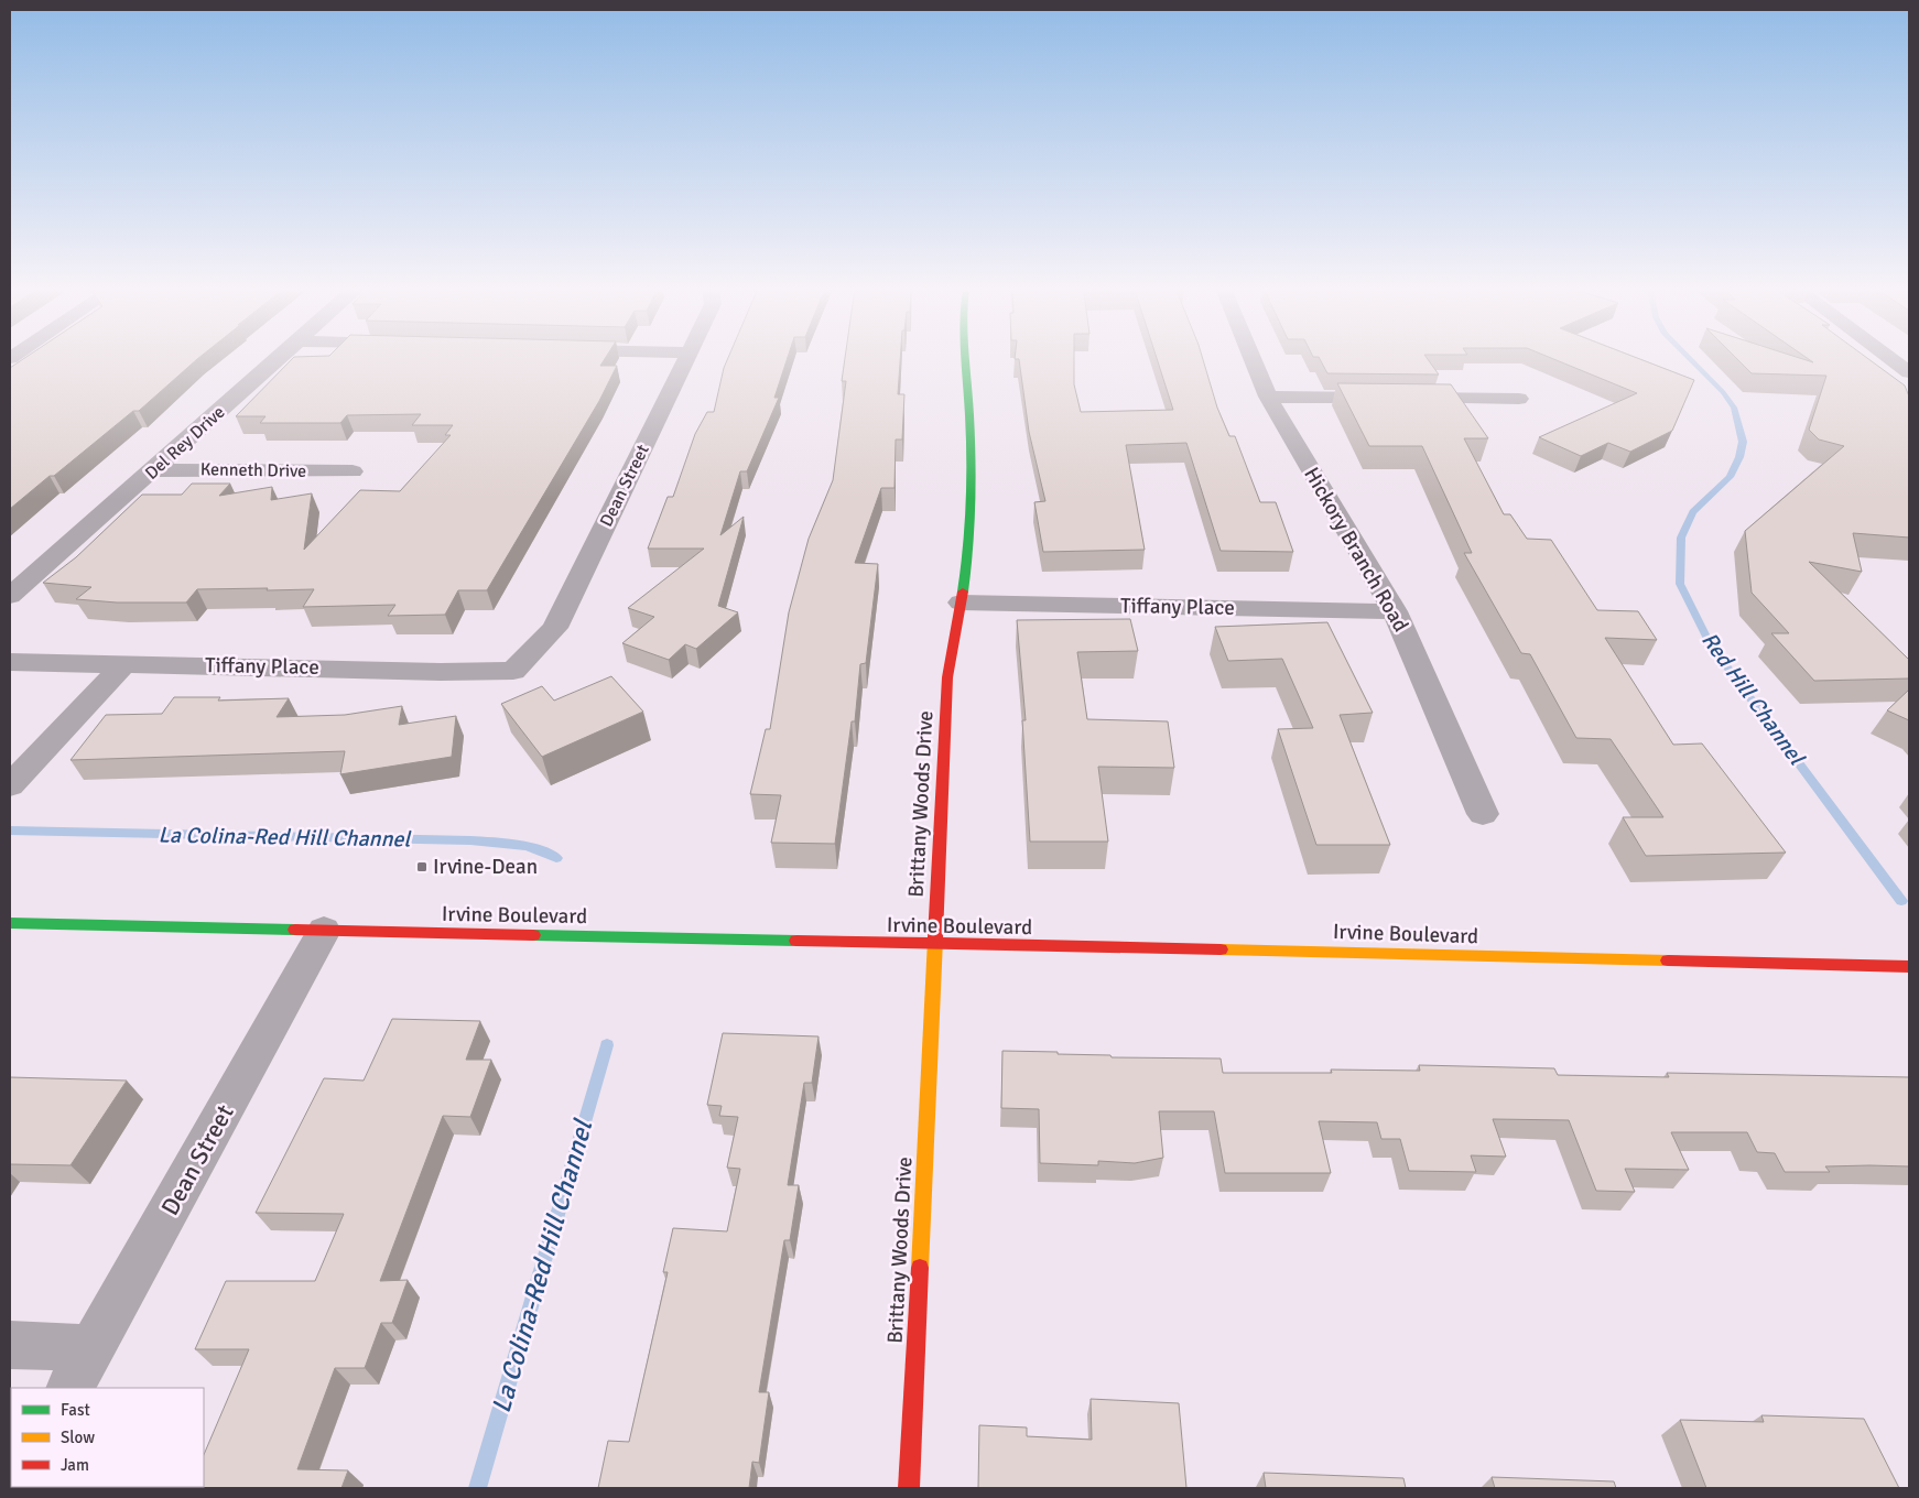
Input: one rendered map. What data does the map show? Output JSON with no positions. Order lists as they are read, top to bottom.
{
  "streets": {
    "street": [
      "Del Rey Drive",
      "Kenneth Drive",
      "Dean Street",
      "Hickory Branch Road",
      "Tiffany Place",
      "Brittany Woods Drive",
      "Irvine Boulevard"
    ]
  },
  "crossings": [
    ["Del Rey Drive", "Kenneth Drive"],
    ["Dean Street", "Tiffany Place"],
    ["Dean Street", "Irvine Boulevard"],
    ["Hickory Branch Road", "Tiffany Place"],
    ["Tiffany Place", "Brittany Woods Drive"],
    ["Brittany Woods Drive", "Irvine Boulevard"]
  ],
  "water": ["Red Hill Channel", "La Colina-Red Hill Channel"],
  "places": {
    "transit": ["Irvine-Dean"]
  },
  "legend": ["Fast", "Slow", "Jam"]
}
